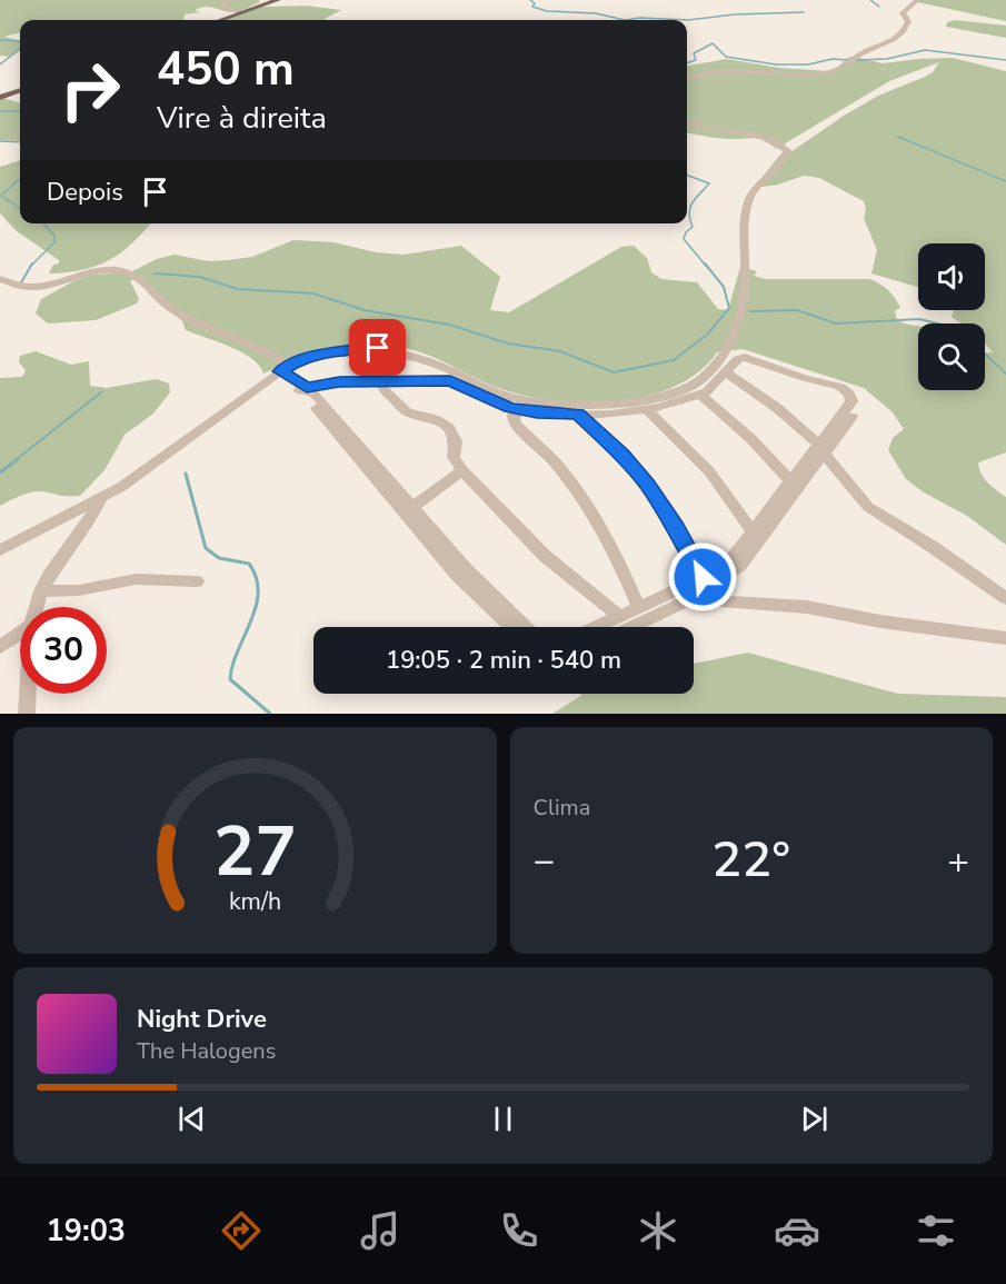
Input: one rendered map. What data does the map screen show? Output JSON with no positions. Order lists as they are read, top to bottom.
{
  "page": {
    "turn": ["450 m", "Vire à direita"],
    "then": "Depois",
    "limit": "30",
    "trip": "19:05 · 2 min · 540 m",
    "tile": "Clima",
    "heat": ["−", "22°", "+"],
    "song": ["Night Drive", "The Halogens"],
    "tabs": "19:03",
    "gauge": ["27", "km/h"]
  }
}
